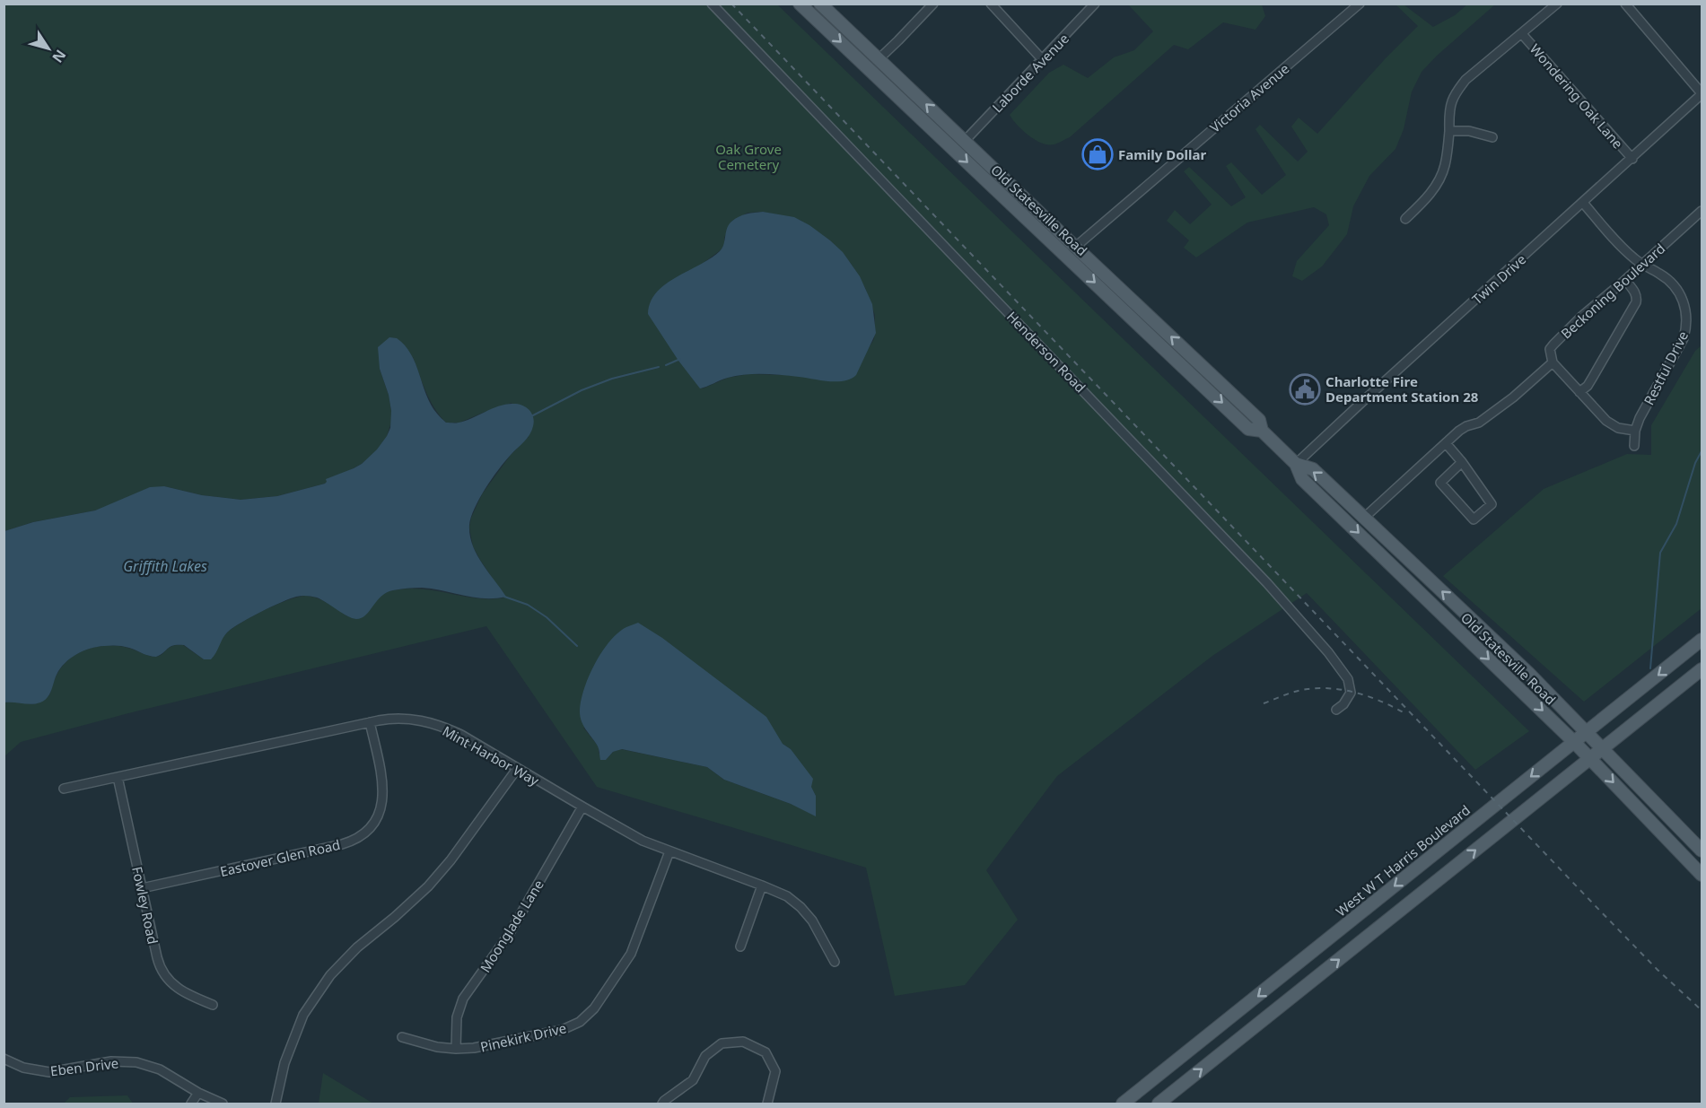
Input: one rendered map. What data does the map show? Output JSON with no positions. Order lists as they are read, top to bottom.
{
  "streets": {
    "main road": ["Old Statesville Road", "West W T Harris Boulevard"],
    "street": [
      "Laborde Avenue",
      "Wondering Oak Lane",
      "Victoria Avenue",
      "Twin Drive",
      "Beckoning Boulevard",
      "Henderson Road",
      "Restful Drive",
      "Mint Harbor Way",
      "Eastover Glen Road",
      "Fowley Road",
      "Moonglade Lane",
      "Pinekirk Drive",
      "Eben Drive"
    ]
  },
  "crossings": [
    ["Laborde Avenue", "Old Statesville Road"],
    ["Wondering Oak Lane", "Twin Drive"],
    ["Victoria Avenue", "Old Statesville Road"],
    ["Old Statesville Road", "Twin Drive"],
    ["Old Statesville Road", "West W T Harris Boulevard"],
    ["Twin Drive", "Restful Drive"],
    ["Beckoning Boulevard", "Restful Drive"],
    ["Mint Harbor Way", "Eastover Glen Road"],
    ["Mint Harbor Way", "Fowley Road"],
    ["Mint Harbor Way", "Moonglade Lane"],
    ["Mint Harbor Way", "Pinekirk Drive"],
    ["Eastover Glen Road", "Fowley Road"],
    ["Moonglade Lane", "Pinekirk Drive"]
  ],
  "water": ["Griffith Lakes"],
  "parks": ["Oak Grove Cemetery"],
  "places": {
    "shop": ["Family Dollar"],
    "public building": ["Charlotte Fire Department Station 28"]
  },
  "north": "bottom right"
}
